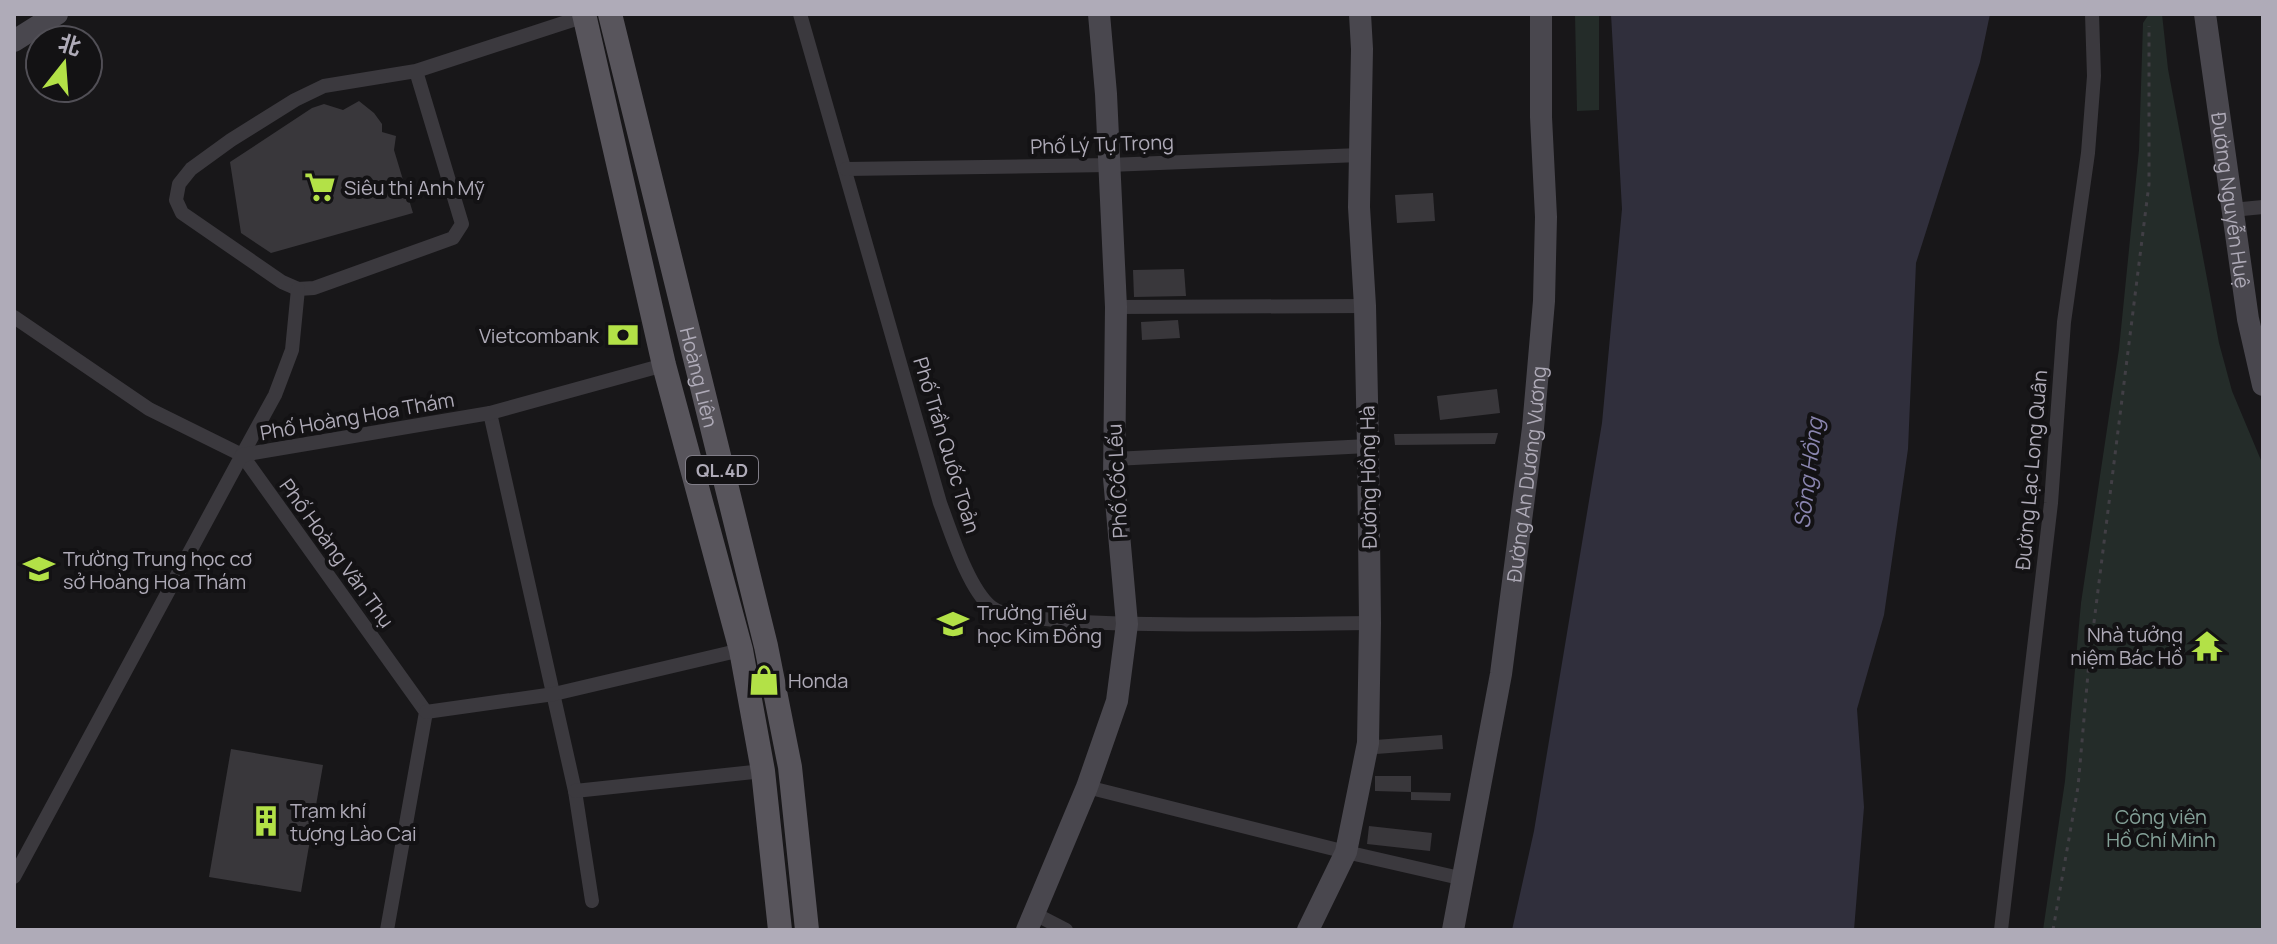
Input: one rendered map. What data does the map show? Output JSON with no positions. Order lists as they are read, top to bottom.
{
  "streets": {
    "main road": ["Hoàng Liên", "QL.4D"],
    "street": [
      "Phố Lý Tự Trọng",
      "Đường Nguyễn Huệ",
      "Phố Hoàng Hoa Thám",
      "Phố Trần Quốc Toản",
      "Đường Lạc Long Quân",
      "Đường An Dương Vương",
      "Đường Hồng Hà",
      "Phố Cốc Lếu",
      "Phố Hoàng Văn Thụ"
    ]
  },
  "crossings": [
    ["Phố Lý Tự Trọng", "Phố Trần Quốc Toản"],
    ["Phố Lý Tự Trọng", "Đường Hồng Hà"],
    ["Phố Lý Tự Trọng", "Phố Cốc Lếu"],
    ["Hoàng Liên", "Phố Hoàng Hoa Thám"],
    ["Phố Hoàng Hoa Thám", "Phố Hoàng Văn Thụ"],
    ["Phố Trần Quốc Toản", "Đường Hồng Hà"],
    ["Phố Trần Quốc Toản", "Phố Cốc Lếu"]
  ],
  "water": ["Sông Hồng"],
  "parks": ["Công viên Hồ Chí Minh"],
  "places": {
    "supermarket": ["Siêu thị Anh Mỹ"],
    "bank": ["Vietcombank"],
    "school or university": ["Trường Trung học cơ sở Hoàng Hoa Thám", "Trường Tiểu học Kim Đồng"],
    "temple": ["Nhà tưởng niệm Bác Hồ"],
    "shop": ["Honda"],
    "building": ["Trạm khí tượng Lào Cai"]
  },
  "north": "top"
}
